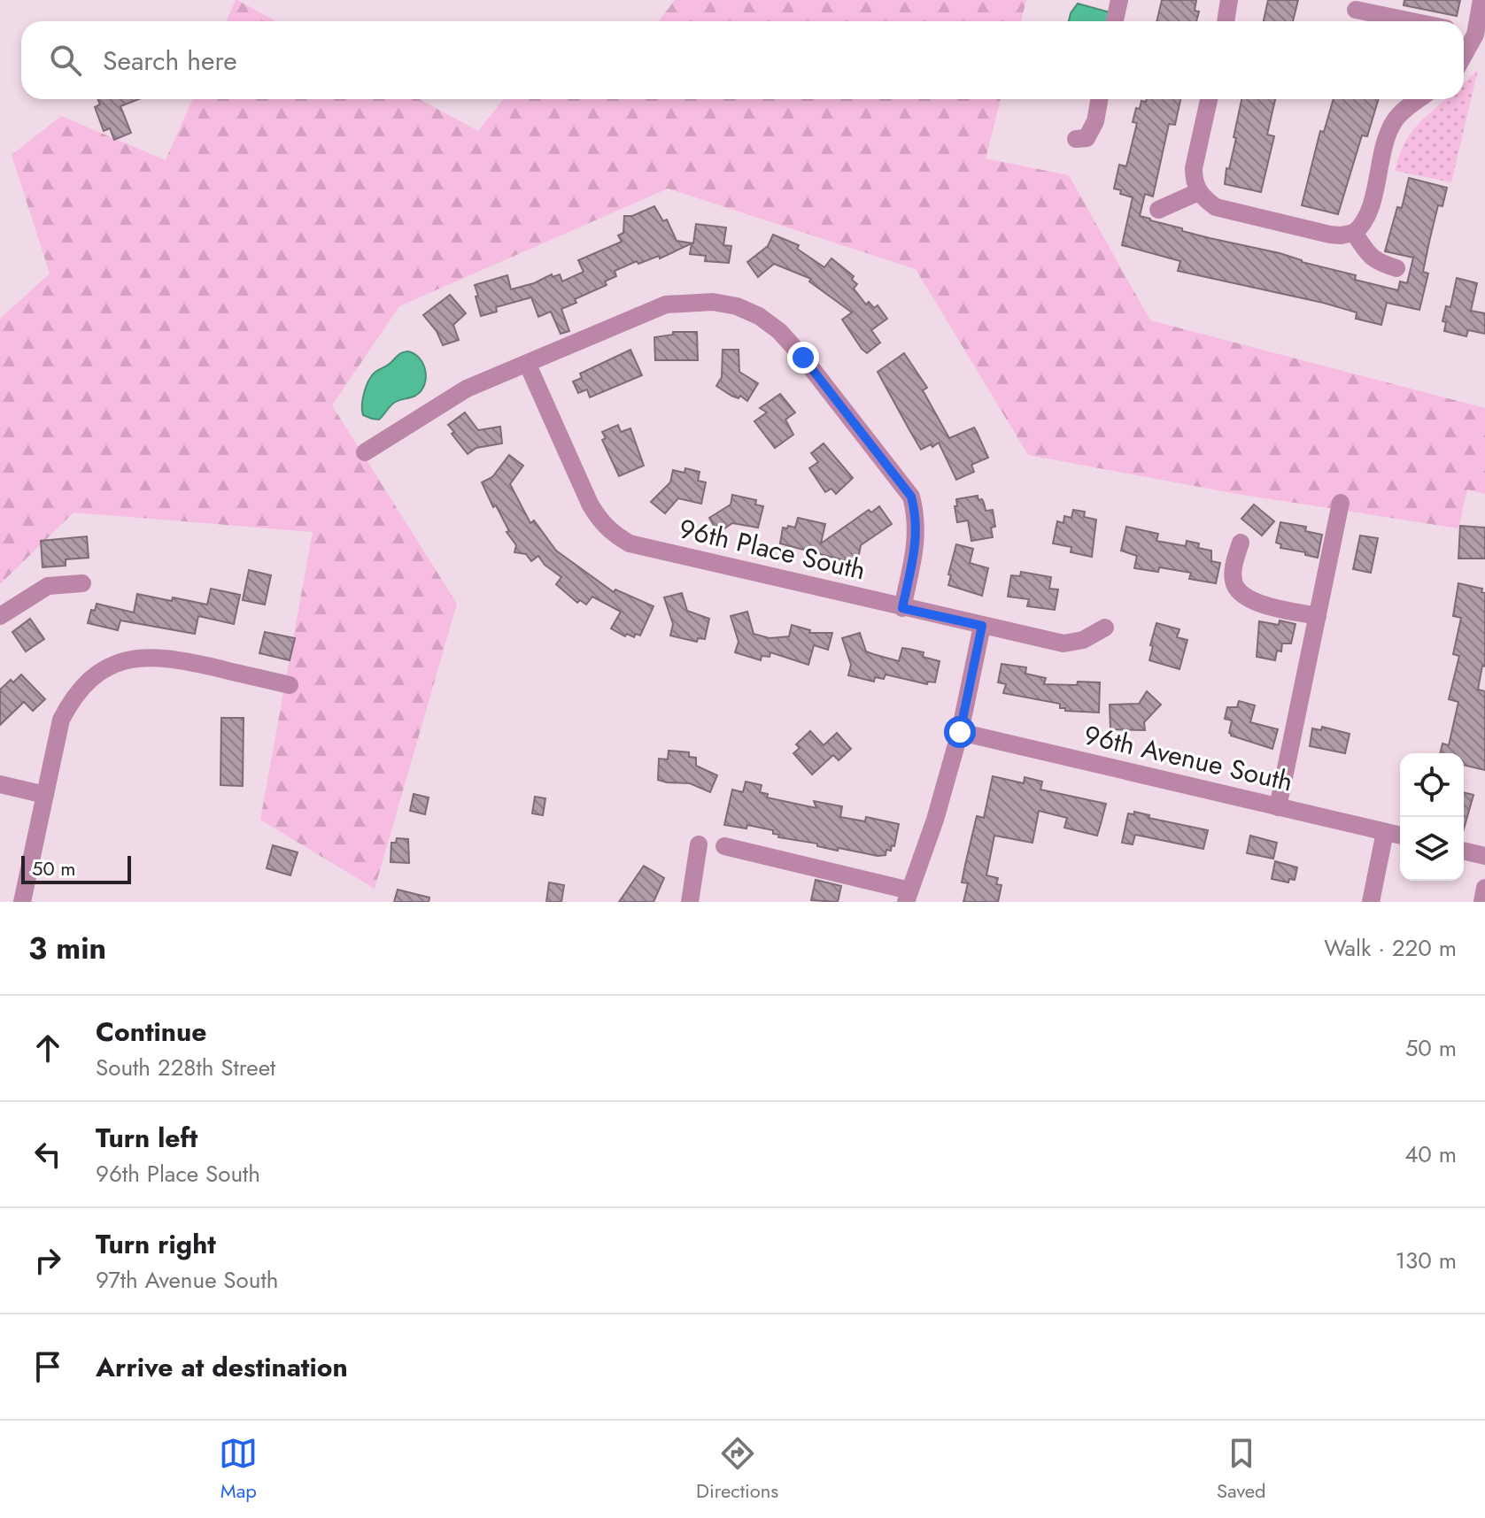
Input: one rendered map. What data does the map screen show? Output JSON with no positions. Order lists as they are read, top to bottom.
{
  "streets": {
    "street": ["96th Place South", "96th Avenue South"]
  },
  "scale_bar": "50 m",
  "page": {
    "search": "Search here",
    "scale": "50 m",
    "heading": ["3 min", "Walk · 220 m"],
    "list": [
      ["Continue", "South 228th Street", "50 m"],
      ["Turn left", "96th Place South", "40 m"],
      ["Turn right", "97th Avenue South", "130 m"],
      "Arrive at destination"
    ],
    "nav": ["Map", "Directions", "Saved"]
  }
}
